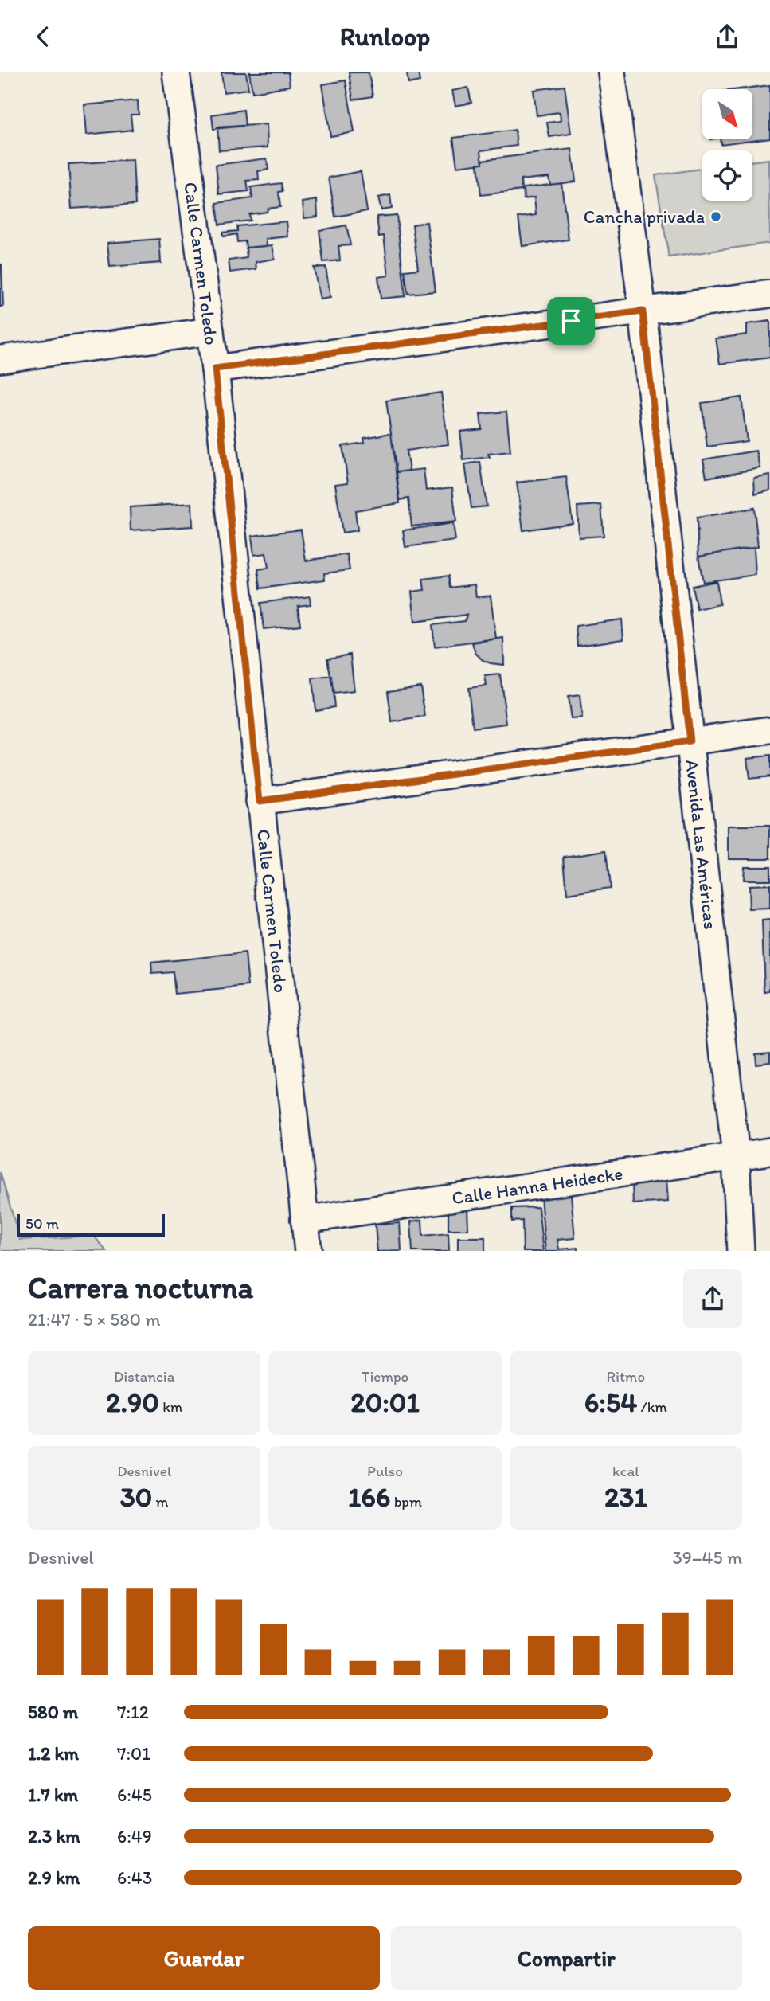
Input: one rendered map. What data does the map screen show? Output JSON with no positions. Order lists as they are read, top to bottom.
{
  "streets": {
    "street": ["Calle Carmen Toledo", "Avenida Las Américas", "Calle Hanna Heidecke"]
  },
  "crossings": [
    ["Calle Carmen Toledo", "Calle Hanna Heidecke"],
    ["Avenida Las Américas", "Calle Hanna Heidecke"]
  ],
  "places": ["Cancha privada"],
  "scale_bar": "50 m",
  "north": "bottom right",
  "page": {
    "header": "Runloop",
    "scale": "50 m",
    "heading": ["Carrera nocturna", "21:47 · 5 × 580 m"],
    "stats": [
      ["Distancia", "2.90 km"],
      ["Tiempo", "20:01"],
      ["Ritmo", "6:54 /km"],
      ["Desnivel", "30 m"],
      ["Pulso", "166 bpm"],
      ["kcal", "231"]
    ],
    "chart": ["Desnivel", "39–45 m"],
    "list": [
      {
        "name": "580 m",
        "note": "7:12"
      },
      {
        "name": "1.2 km",
        "note": "7:01"
      },
      {
        "name": "1.7 km",
        "note": "6:45"
      },
      {
        "name": "2.3 km",
        "note": "6:49"
      },
      {
        "name": "2.9 km",
        "note": "6:43"
      }
    ],
    "buttons": ["Guardar", "Compartir"]
  }
}
